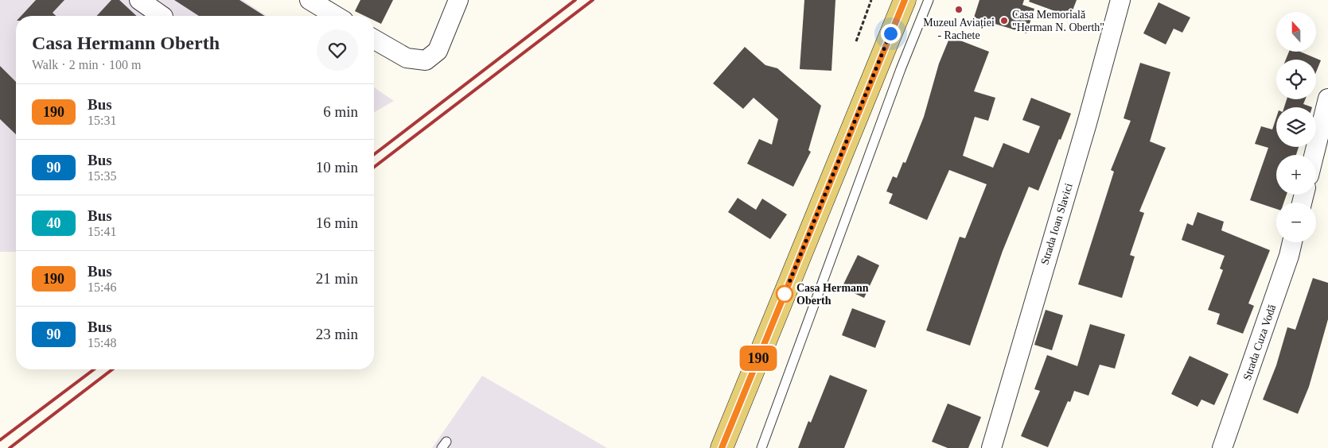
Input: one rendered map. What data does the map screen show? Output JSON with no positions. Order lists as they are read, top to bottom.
{
  "streets": {
    "street": ["Strada Ioan Slavici", "Strada Cuza Vodă"]
  },
  "places": ["Muzeul Aviației - Rachete", "Casa Memorială \"Herman N. Oberth\"", "Casa Hermann Oberth"],
  "lines": ["bus line 190"],
  "north": "top",
  "page": {
    "on_map": "190",
    "map_buttons": ["+", "−"],
    "heading": ["Casa Hermann Oberth", "Walk · 2 min · 100 m"],
    "list": [
      {
        "mark": "190",
        "name": "Bus",
        "note": "15:31",
        "value": "6 min"
      },
      {
        "mark": "90",
        "name": "Bus",
        "note": "15:35",
        "value": "10 min"
      },
      {
        "mark": "40",
        "name": "Bus",
        "note": "15:41",
        "value": "16 min"
      },
      {
        "mark": "190",
        "name": "Bus",
        "note": "15:46",
        "value": "21 min"
      },
      {
        "mark": "90",
        "name": "Bus",
        "note": "15:48",
        "value": "23 min"
      }
    ]
  }
}
